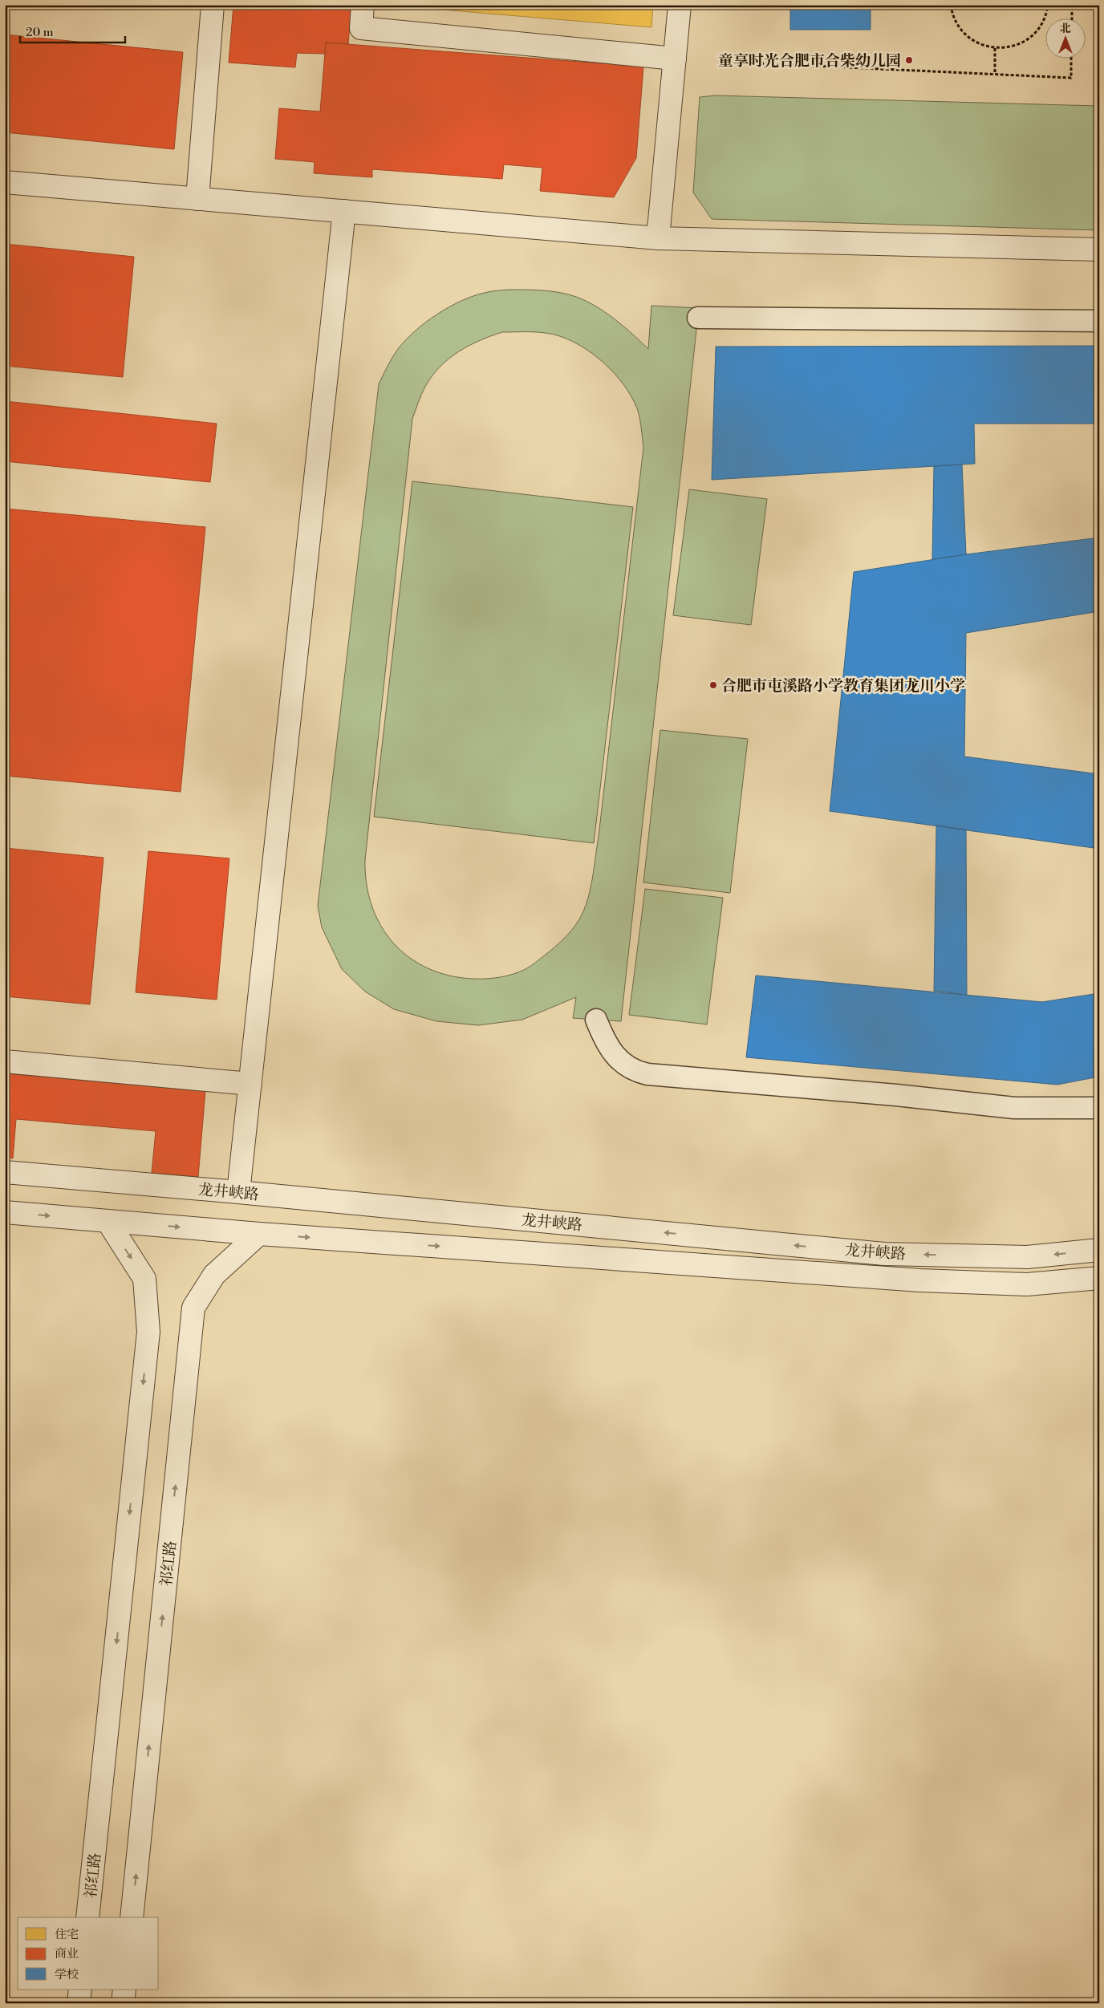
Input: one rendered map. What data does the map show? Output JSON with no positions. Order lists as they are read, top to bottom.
{
  "streets": {
    "street": ["龙井峡路", "祁红路"]
  },
  "crossings": [
    ["龙井峡路", "祁红路"]
  ],
  "places": ["童享时光合肥市合柴幼儿园", "合肥市屯溪路小学教育集团龙川小学"],
  "legend": ["住宅", "商业", "学校"],
  "scale_bar": "20 m",
  "north": "top"
}
